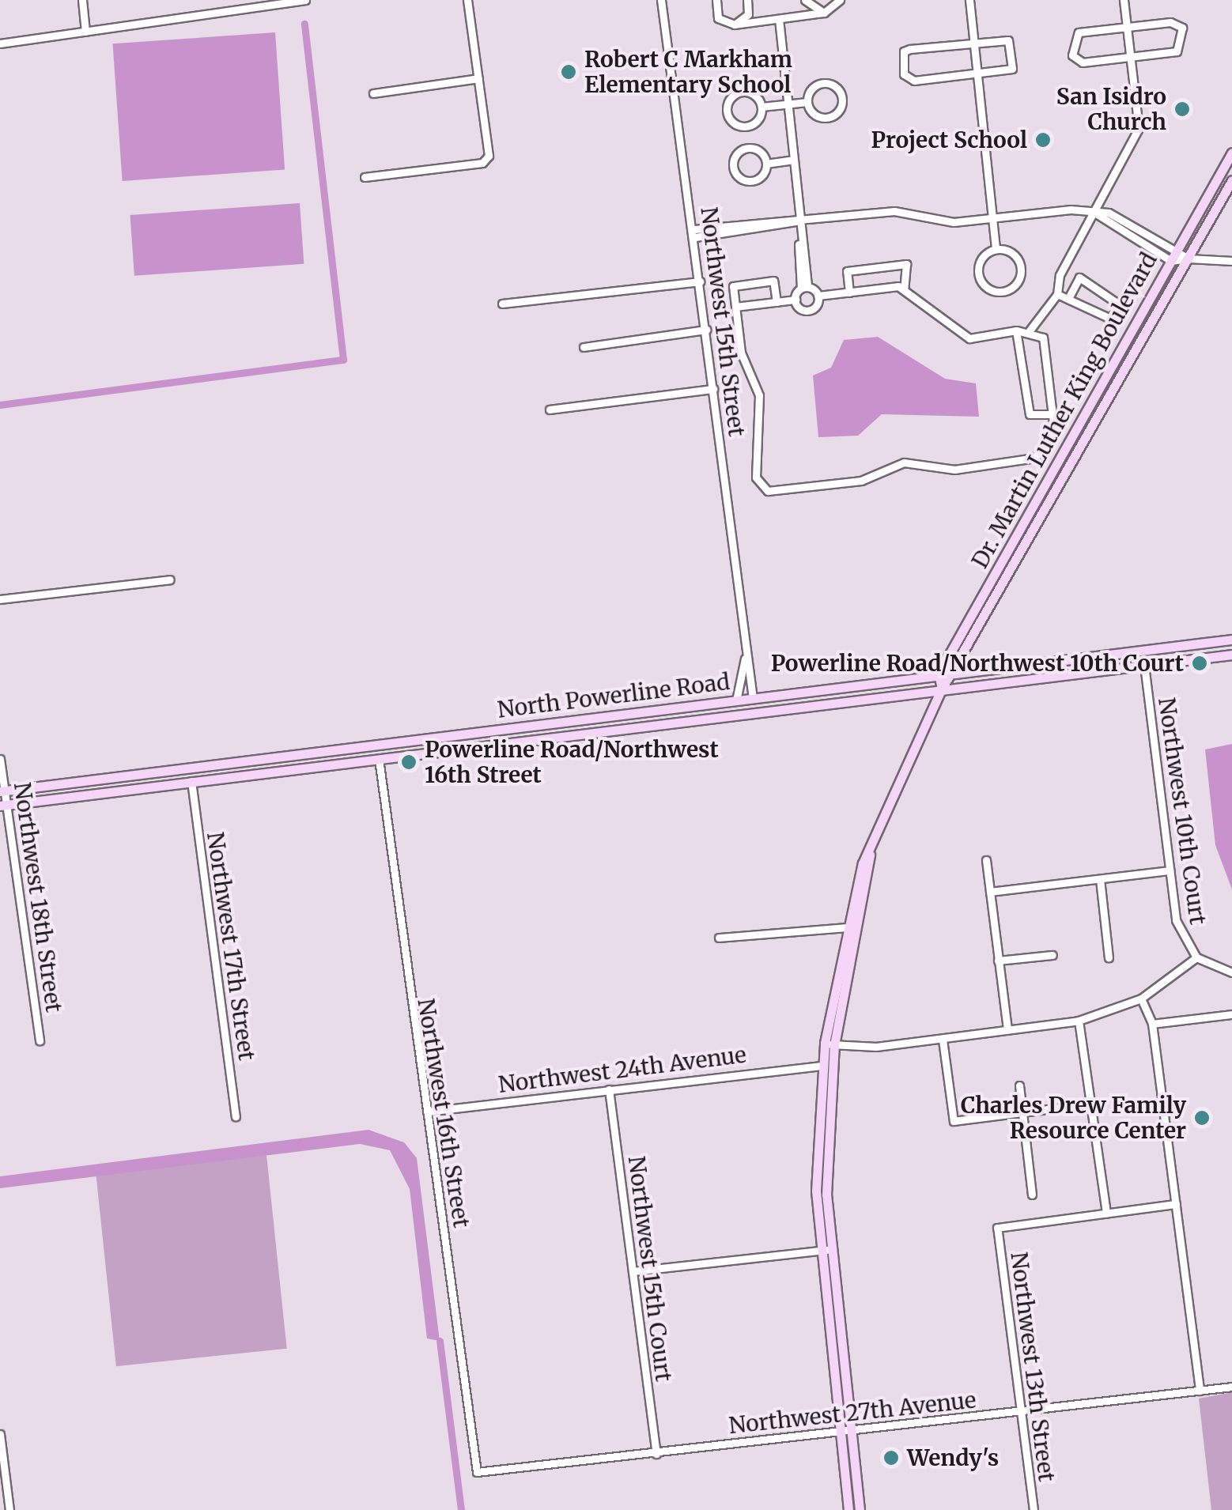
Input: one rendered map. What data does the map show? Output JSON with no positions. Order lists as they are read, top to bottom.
{
  "streets": {
    "main road": ["Dr. Martin Luther King Boulevard", "North Powerline Road"],
    "street": [
      "Northwest 15th Street",
      "Northwest 10th Court",
      "Northwest 18th Street",
      "Northwest 17th Street",
      "Northwest 24th Avenue",
      "Northwest 16th Street",
      "Northwest 15th Court",
      "Northwest 13th Street",
      "Northwest 27th Avenue"
    ]
  },
  "crossings": [
    ["Northwest 15th Street", "North Powerline Road"],
    ["Dr. Martin Luther King Boulevard", "North Powerline Road"],
    ["Dr. Martin Luther King Boulevard", "Northwest 24th Avenue"],
    ["Dr. Martin Luther King Boulevard", "Northwest 27th Avenue"],
    ["North Powerline Road", "Northwest 10th Court"],
    ["North Powerline Road", "Northwest 18th Street"],
    ["North Powerline Road", "Northwest 17th Street"],
    ["North Powerline Road", "Northwest 16th Street"],
    ["Northwest 24th Avenue", "Northwest 16th Street"],
    ["Northwest 24th Avenue", "Northwest 15th Court"],
    ["Northwest 16th Street", "Northwest 27th Avenue"],
    ["Northwest 15th Court", "Northwest 27th Avenue"],
    ["Northwest 13th Street", "Northwest 27th Avenue"]
  ],
  "places": [
    "Robert C Markham Elementary School",
    "San Isidro Church",
    "Project School",
    "Powerline Road/Northwest 10th Court",
    "Powerline Road/Northwest 16th Street",
    "Charles Drew Family Resource Center",
    "Wendy's"
  ]
}
